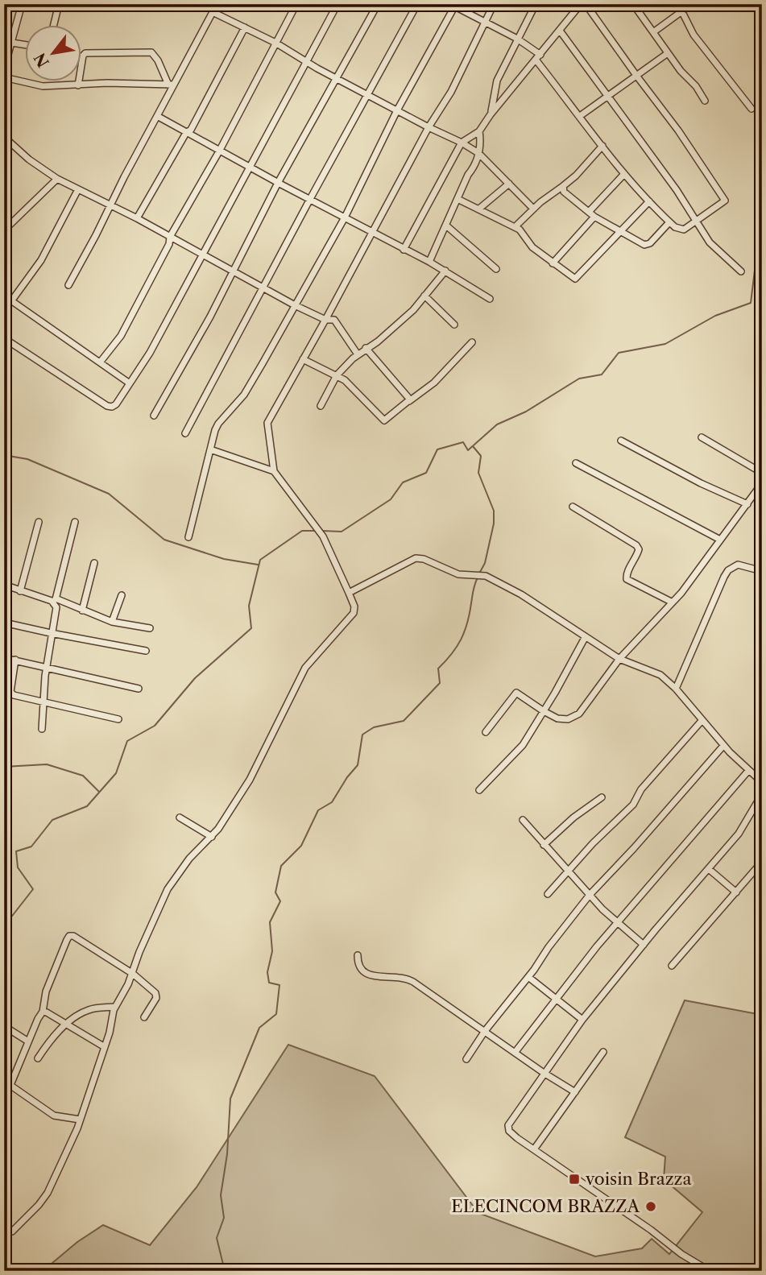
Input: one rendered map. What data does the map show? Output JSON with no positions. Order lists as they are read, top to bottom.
{
  "places": {
    "transit": ["voisin Brazza"],
    "other": ["ELECINCOM BRAZZA"]
  },
  "north": "bottom left"
}
